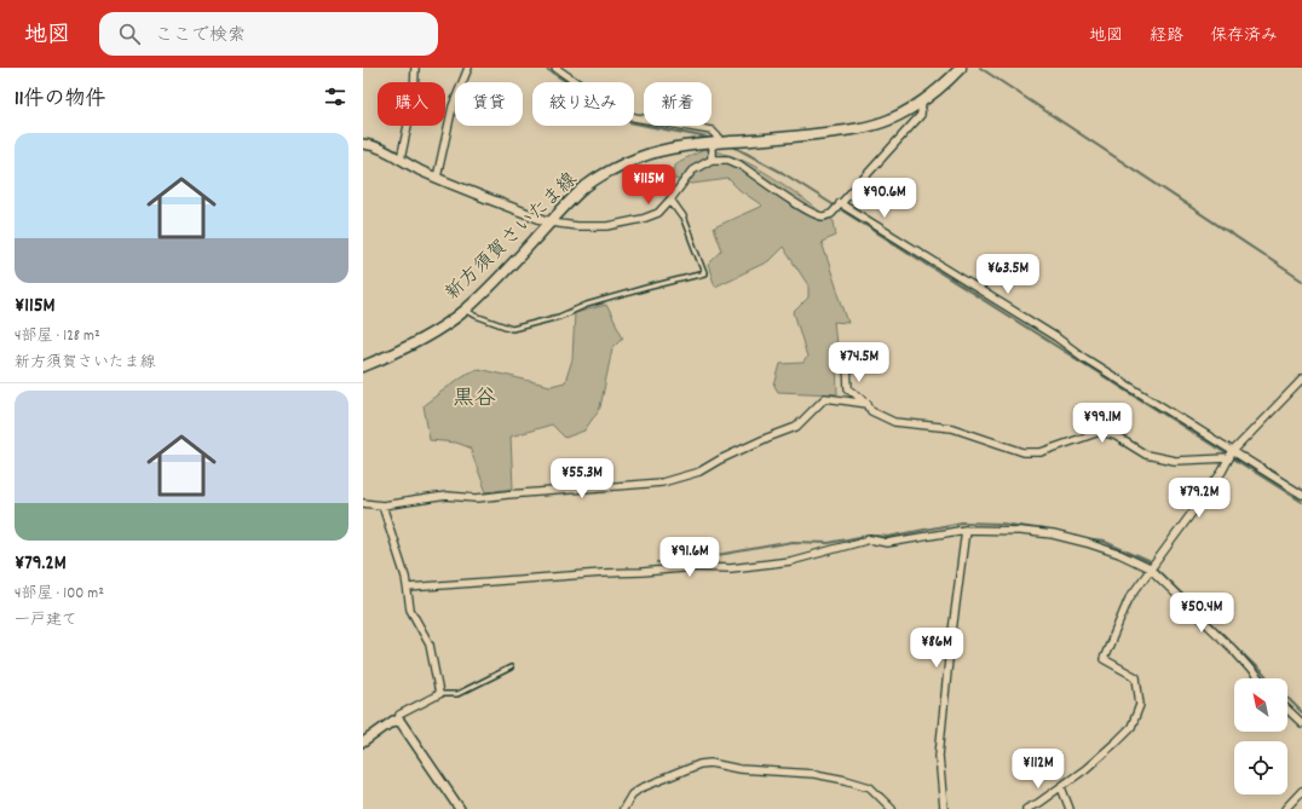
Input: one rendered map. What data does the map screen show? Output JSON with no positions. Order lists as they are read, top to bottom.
{
  "streets": {
    "main road": ["新方須賀さいたま線"]
  },
  "districts": ["黒谷"],
  "north": "top left",
  "page": {
    "header": "地図",
    "search": "ここで検索",
    "nav": ["地図", "経路", "保存済み"],
    "heading": "11件の物件",
    "chip": [
      "購入",
      "賃貸",
      "絞り込み",
      "新着"
    ],
    "list": [
      {
        "name": "¥115M",
        "note": "4部屋 · 128 m² · 新方須賀さいたま線"
      },
      {
        "name": "¥79.2M",
        "note": "4部屋 · 100 m² · 一戸建て"
      }
    ],
    "price": [
      "¥115M",
      "¥90.6M",
      "¥63.5M",
      "¥74.5M",
      "¥99.1M",
      "¥55.3M",
      "¥79.2M",
      "¥91.6M",
      "¥50.4M",
      "¥86M",
      "¥112M"
    ]
  }
}
